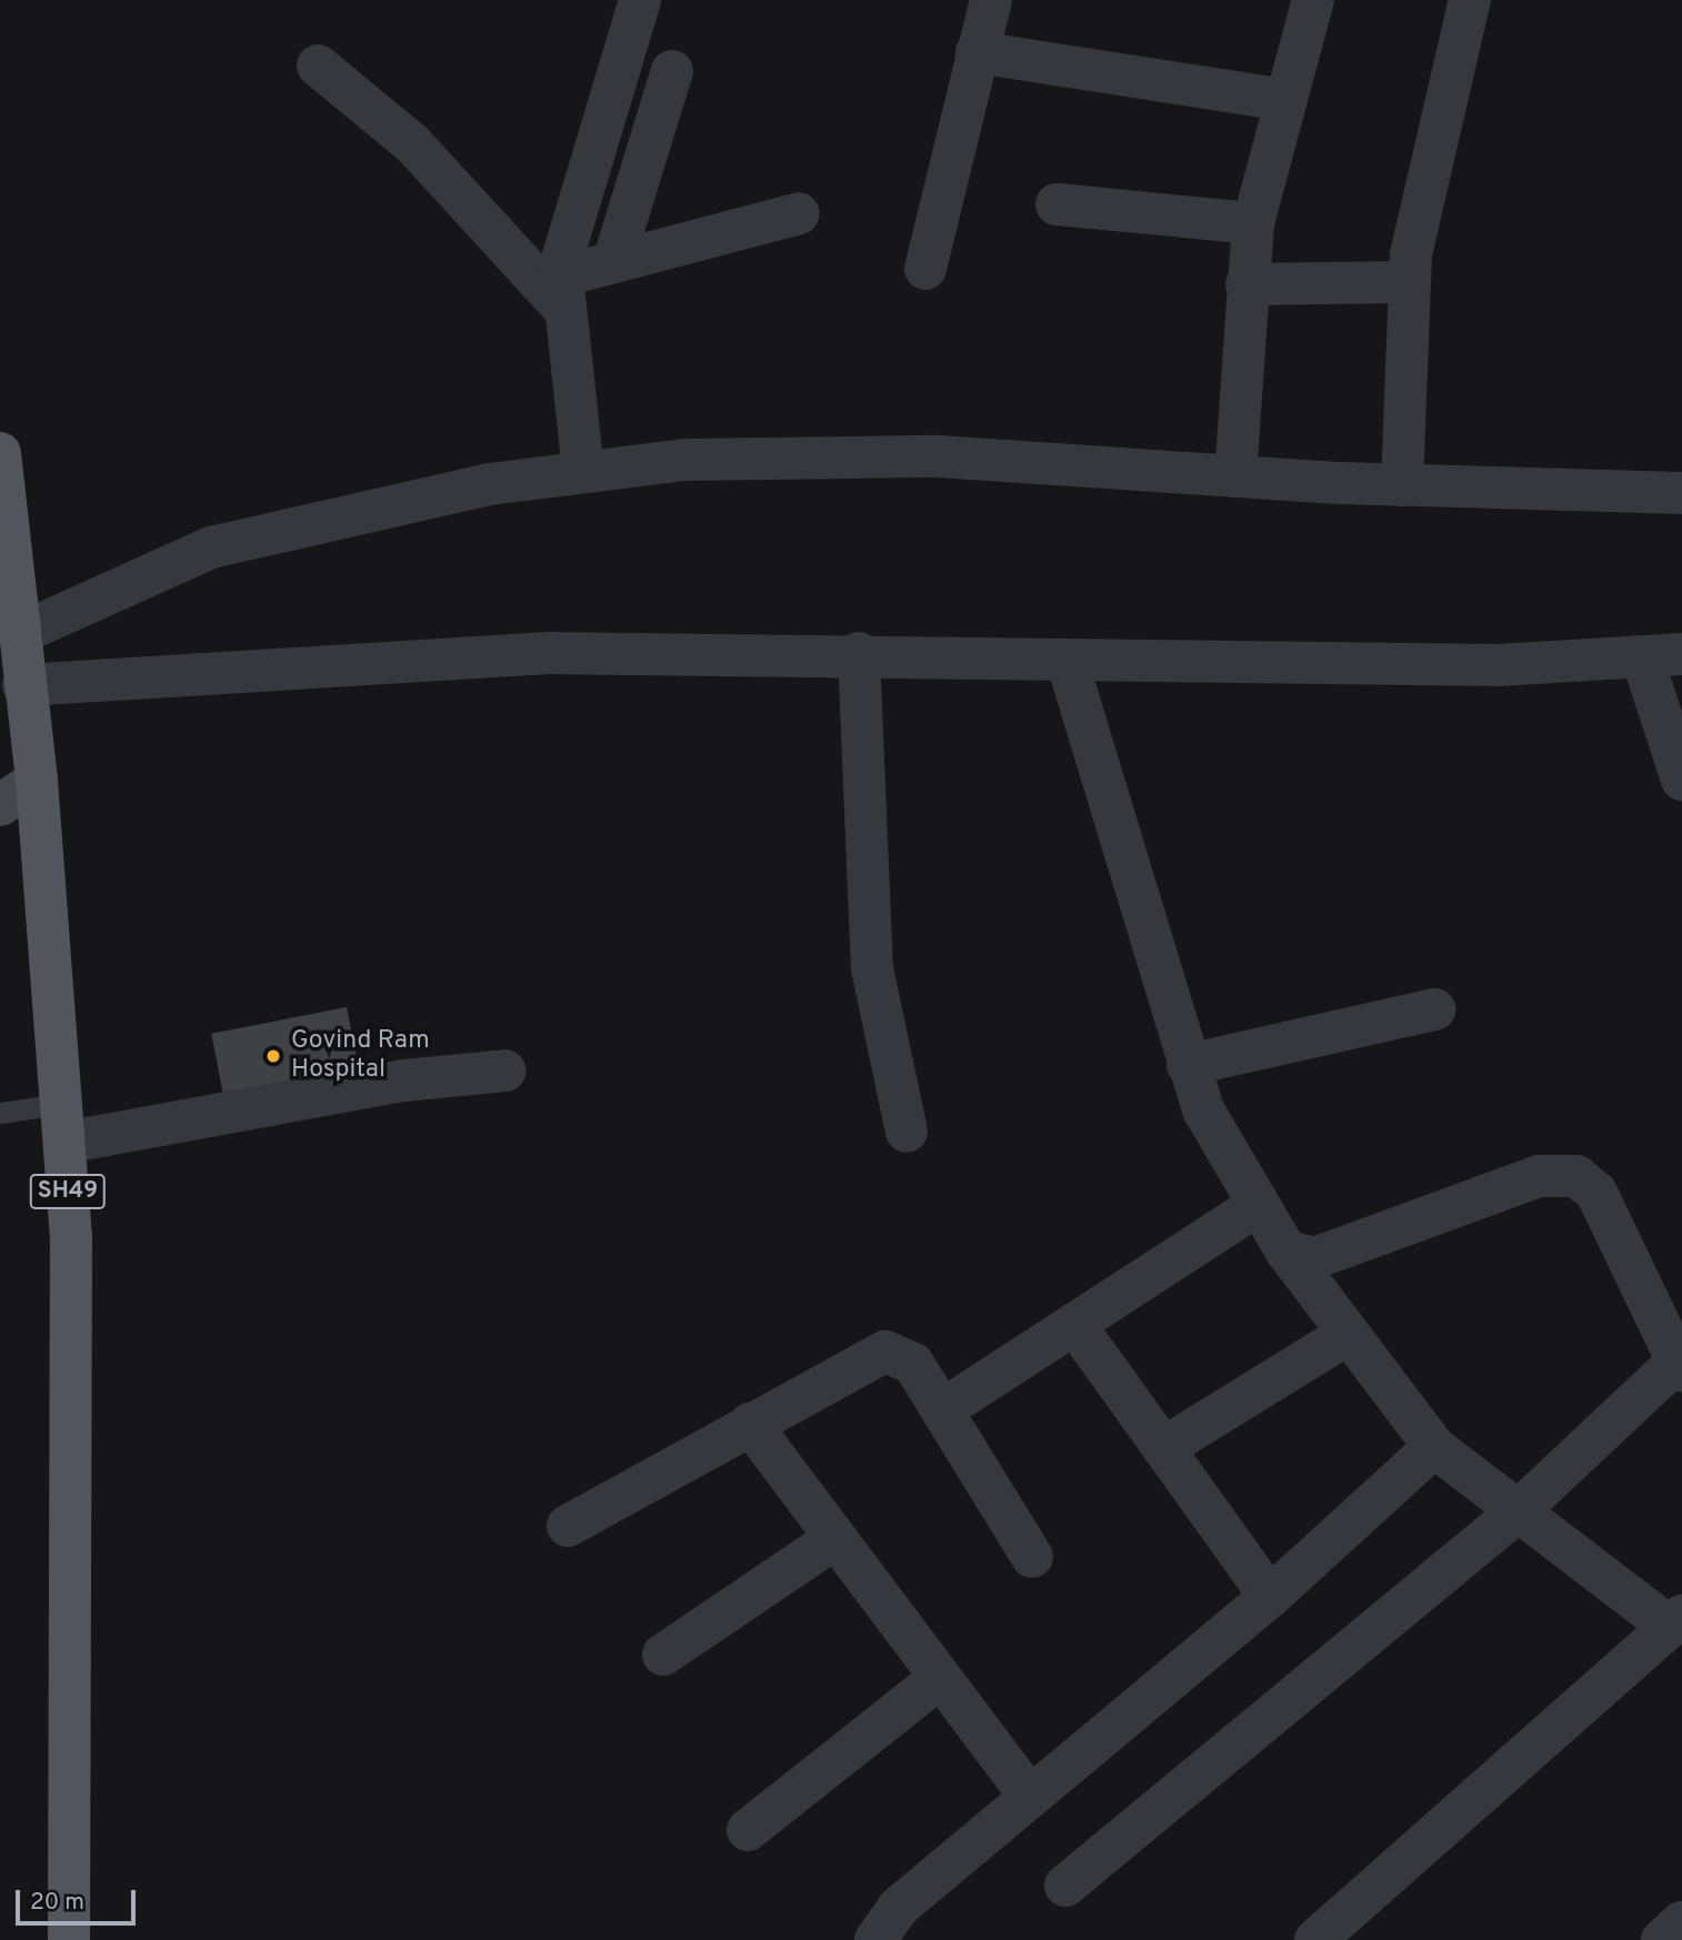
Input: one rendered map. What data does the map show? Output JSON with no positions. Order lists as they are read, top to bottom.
{
  "streets": {
    "main road": ["SH49"]
  },
  "places": ["Govind Ram Hospital"],
  "scale_bar": "20 m"
}
